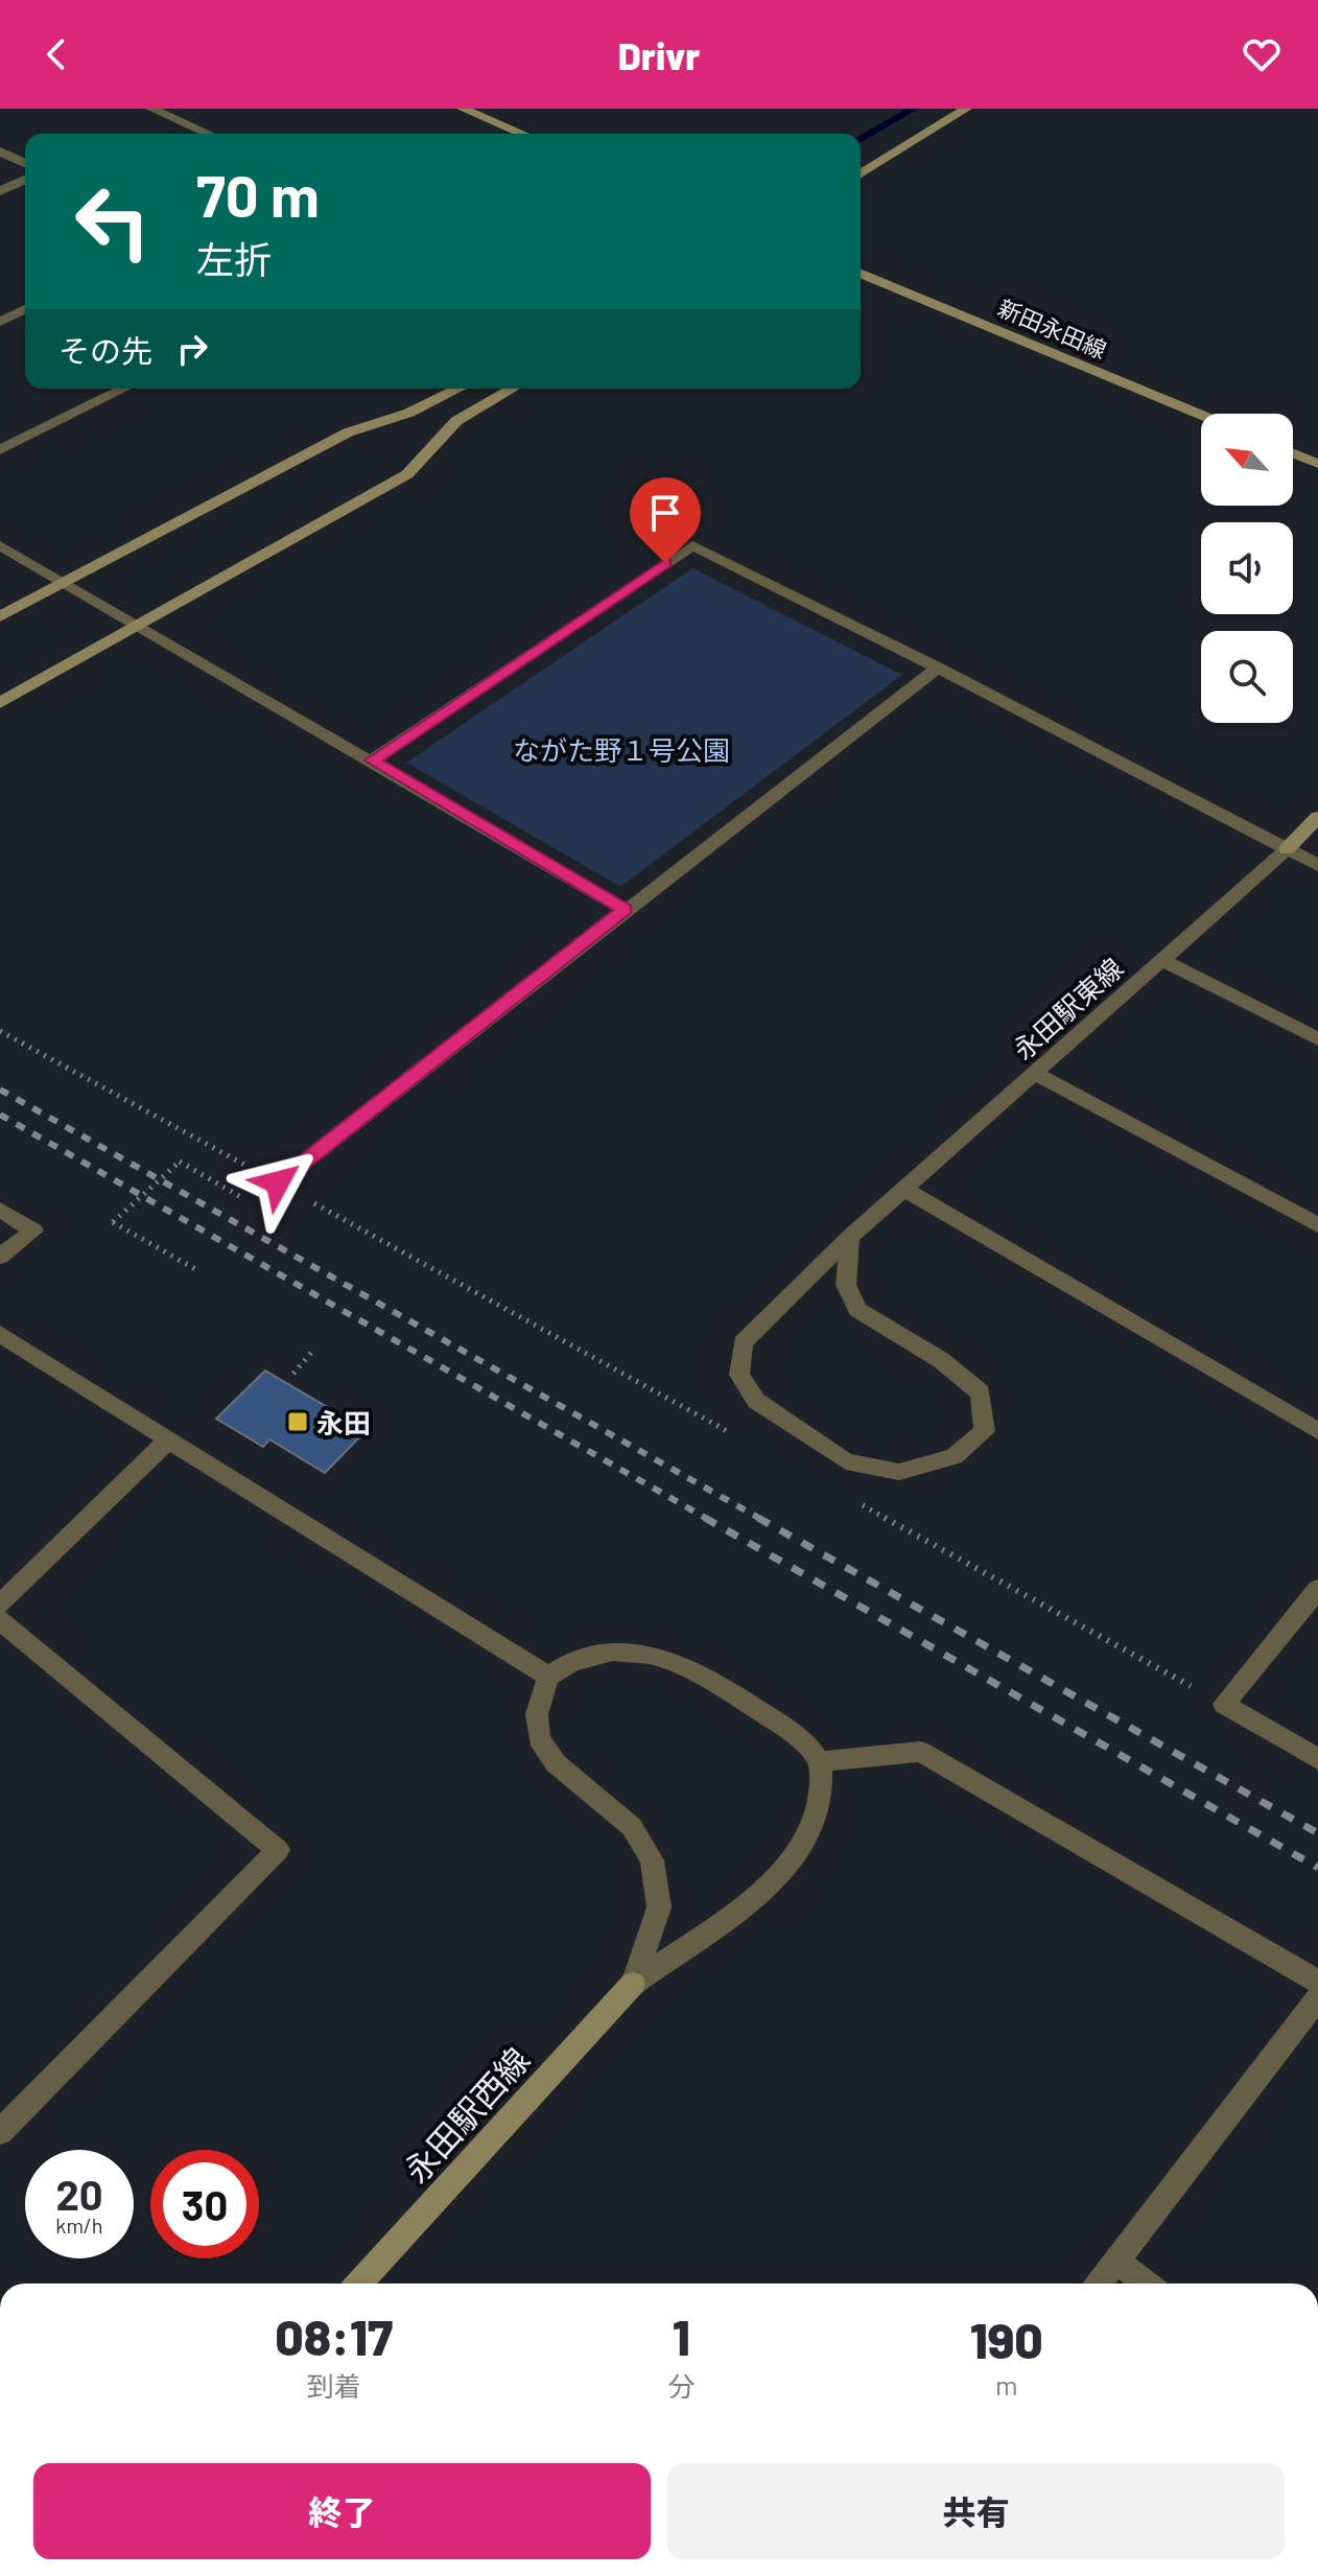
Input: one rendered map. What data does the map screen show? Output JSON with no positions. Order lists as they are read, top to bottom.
{
  "streets": {
    "street": ["新田永田線", "永田駅東線", "永田駅西線"]
  },
  "parks": ["ながた野１号公園"],
  "places": {
    "transit": ["永田"]
  },
  "north": "top left",
  "page": {
    "header": "Drivr",
    "turn": ["70 m", "左折"],
    "then": "その先",
    "speed": "20 km/h",
    "limit": "30",
    "eta": [
      "08:17",
      "到着",
      "1",
      "分",
      "190",
      "m"
    ],
    "buttons": ["終了", "共有"]
  }
}
